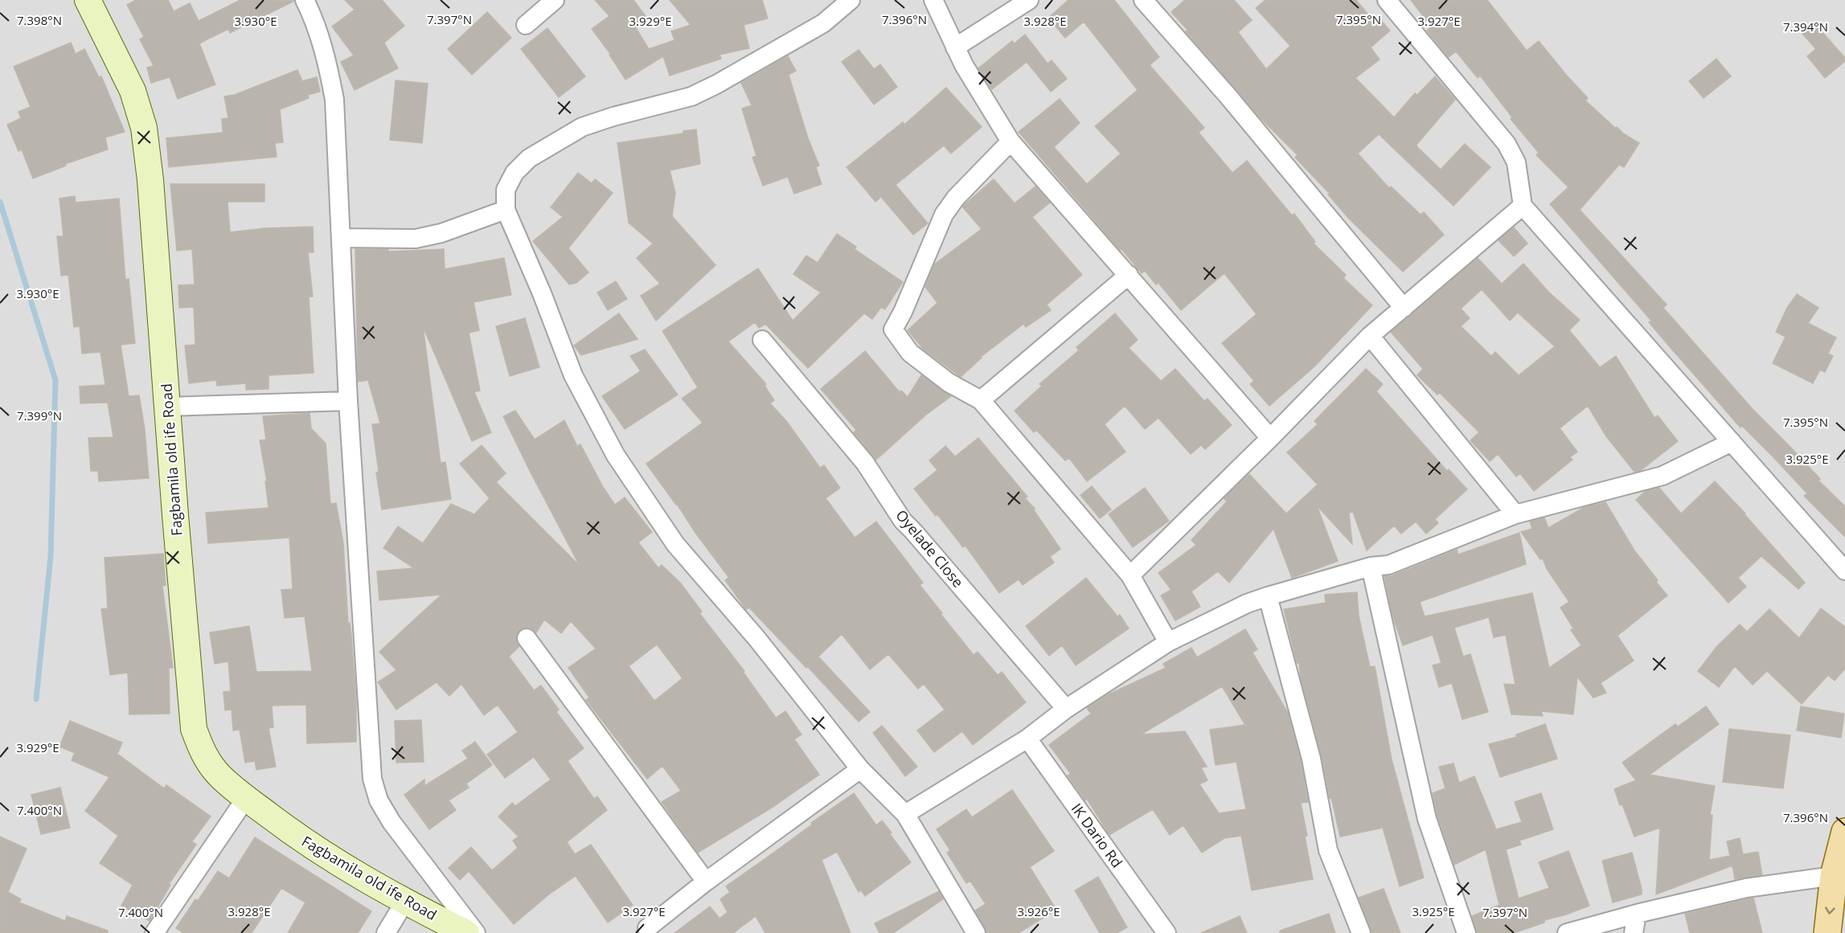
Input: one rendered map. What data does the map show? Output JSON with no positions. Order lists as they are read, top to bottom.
{
  "streets": {
    "street": ["Fagbamila old ife Road", "Oyelade Close", "IK Dario Rd"]
  },
  "coordinates": [
    "7.397°N",
    "7.396°N",
    "7.395°N",
    "7.398°N",
    "3.930°E",
    "3.929°E",
    "3.928°E",
    "3.927°E",
    "7.394°N",
    "7.399°N",
    "3.925°E",
    "7.400°N",
    "3.926°E"
  ]
}
